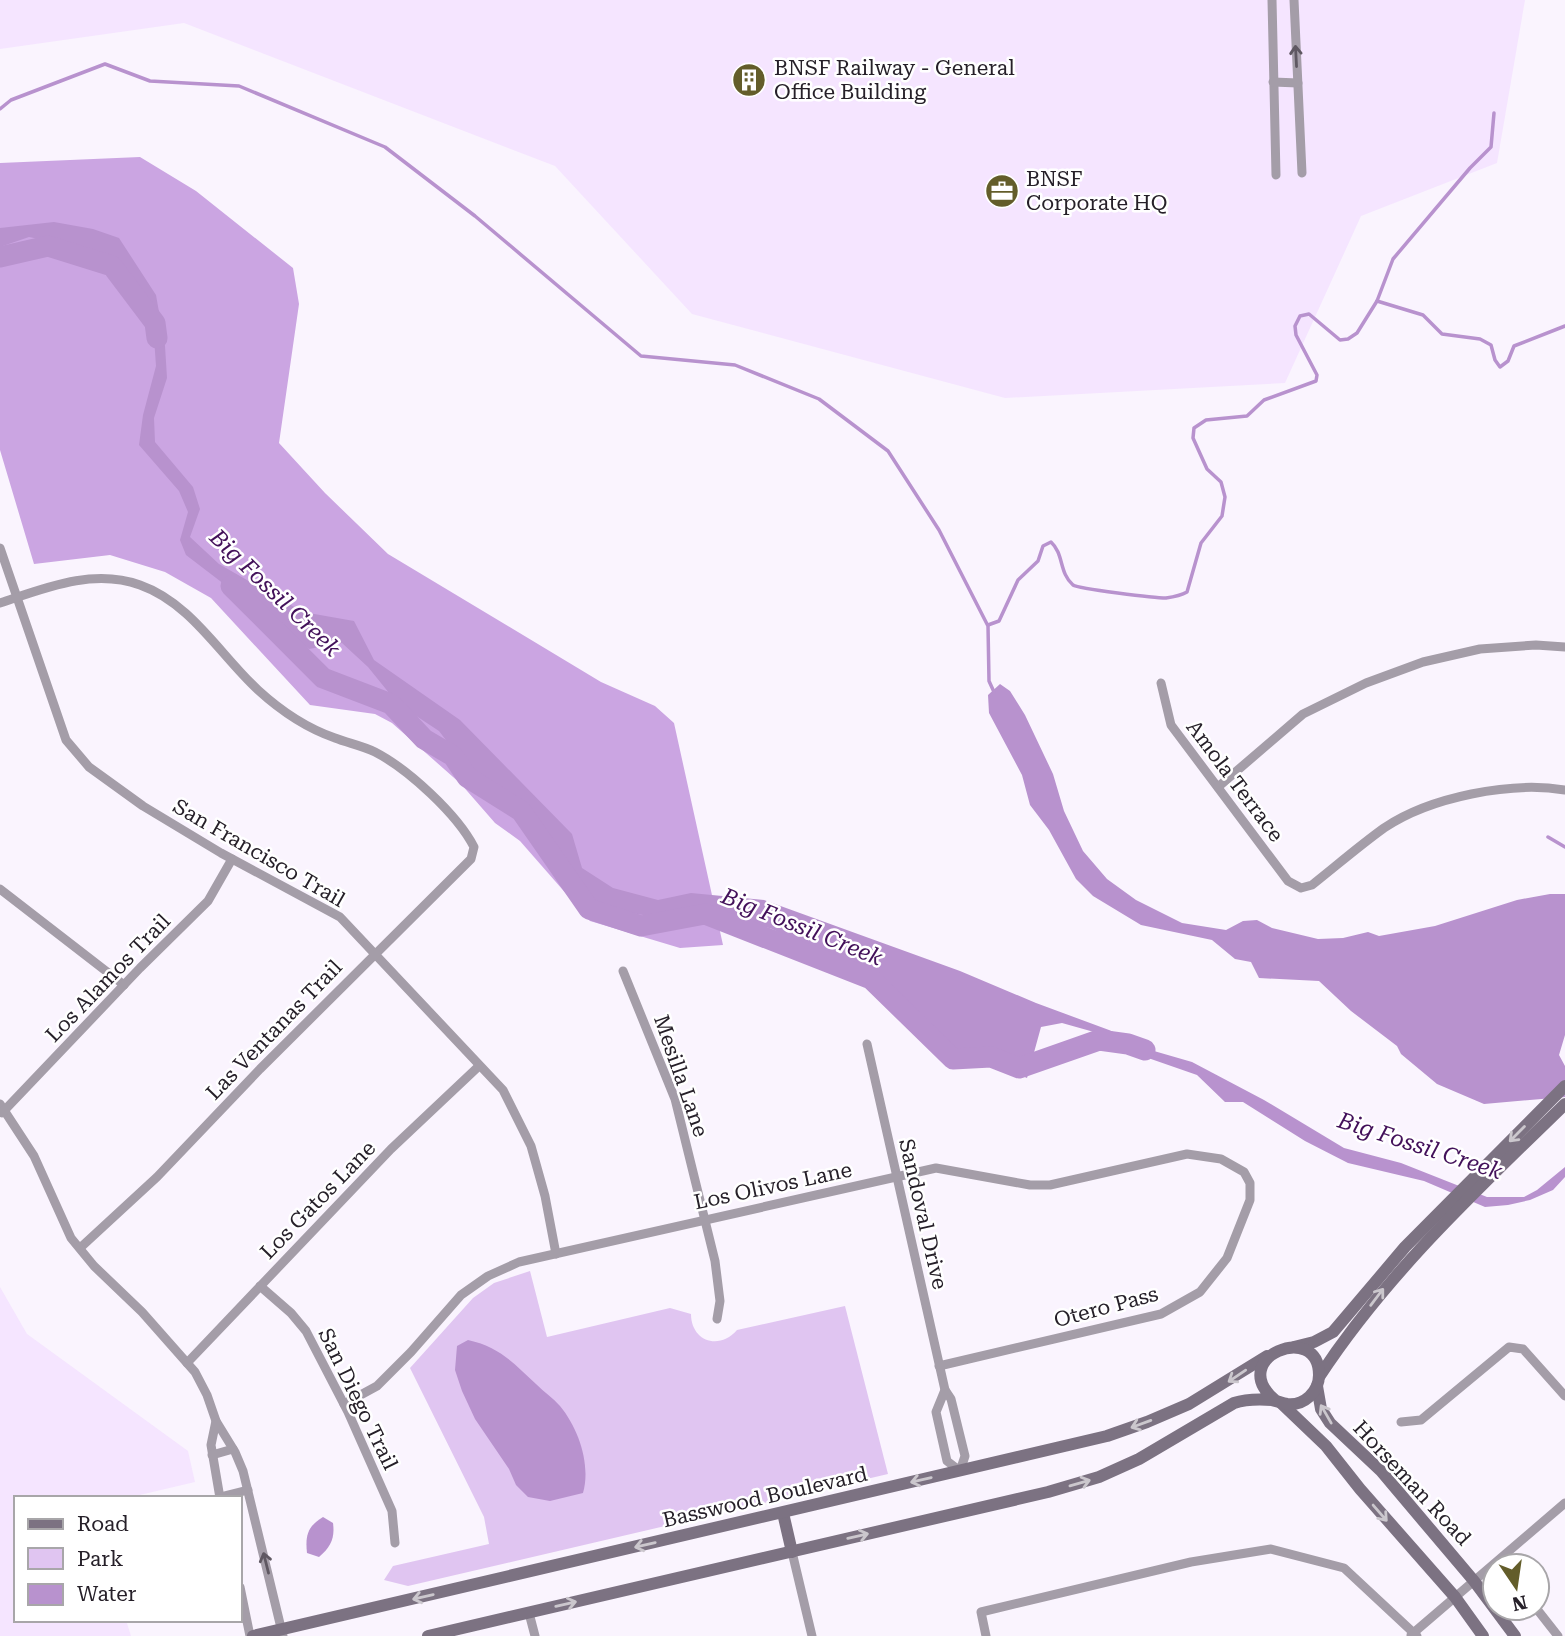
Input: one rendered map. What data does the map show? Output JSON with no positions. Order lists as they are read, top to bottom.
{
  "streets": {
    "main road": ["Horseman Road", "Basswood Boulevard"],
    "street": [
      "Amola Terrace",
      "San Francisco Trail",
      "Los Alamos Trail",
      "Las Ventanas Trail",
      "Mesilla Lane",
      "Los Olivos Lane",
      "Los Gatos Lane",
      "Sandoval Drive",
      "Otero Pass",
      "San Diego Trail"
    ]
  },
  "crossings": [
    ["San Francisco Trail", "Los Alamos Trail"],
    ["San Francisco Trail", "Las Ventanas Trail"],
    ["San Francisco Trail", "Los Olivos Lane"],
    ["San Francisco Trail", "Los Gatos Lane"],
    ["Mesilla Lane", "Los Olivos Lane"],
    ["Los Olivos Lane", "Sandoval Drive"],
    ["Los Olivos Lane", "Otero Pass"],
    ["Los Olivos Lane", "San Diego Trail"],
    ["Los Gatos Lane", "San Diego Trail"],
    ["Sandoval Drive", "Otero Pass"],
    ["Sandoval Drive", "Basswood Boulevard"],
    ["Horseman Road", "Basswood Boulevard"]
  ],
  "water": ["Big Fossil Creek"],
  "places": {
    "building": ["BNSF Railway - General Office Building"],
    "office": ["BNSF Corporate HQ"]
  },
  "legend": ["Road", "Park", "Water"],
  "north": "bottom"
}
